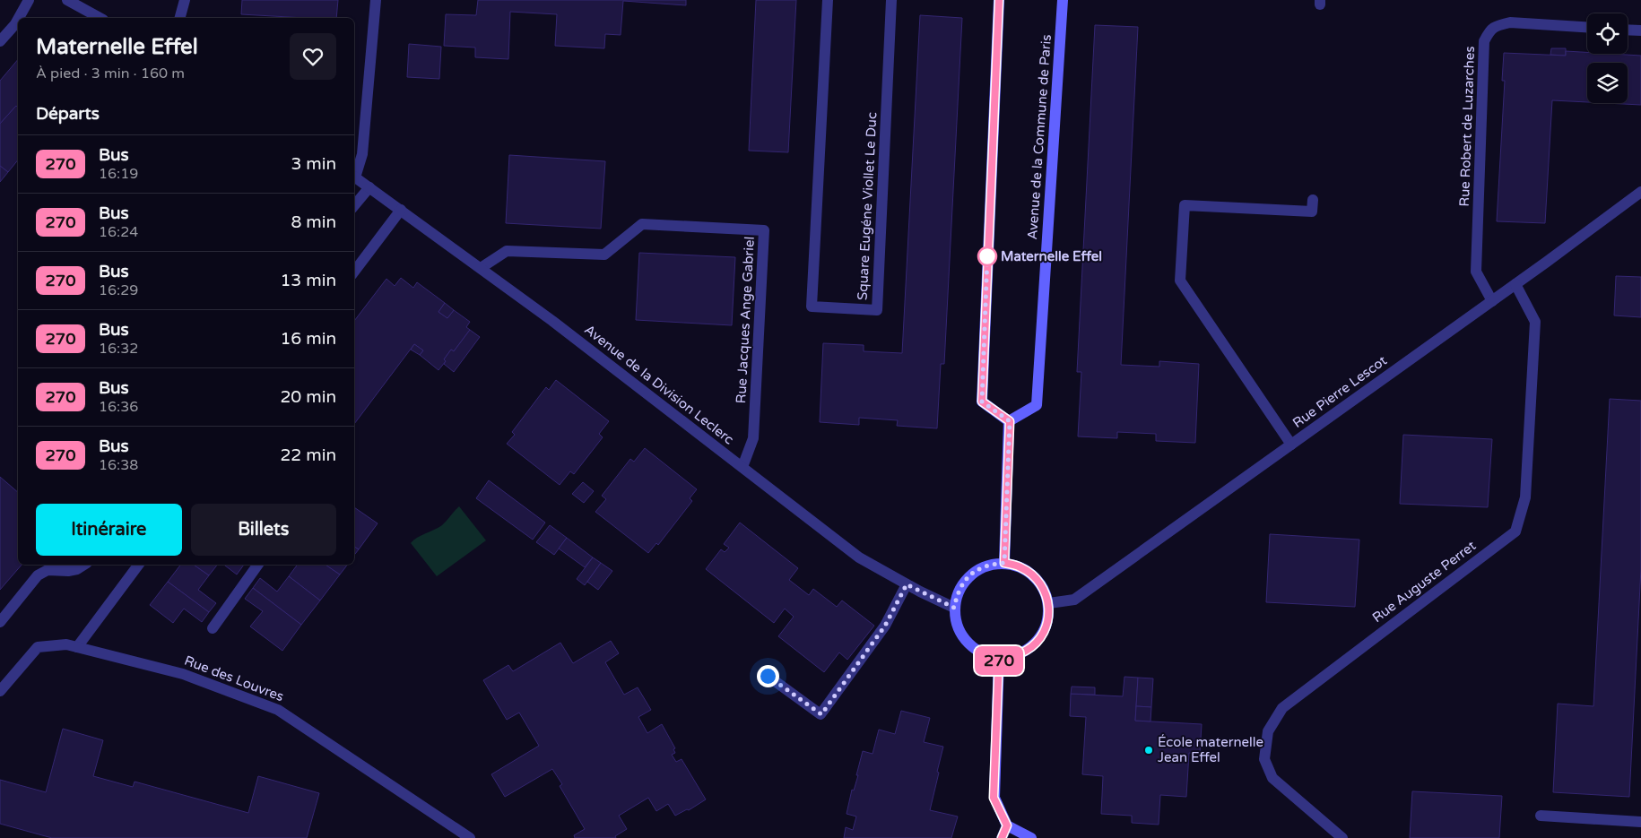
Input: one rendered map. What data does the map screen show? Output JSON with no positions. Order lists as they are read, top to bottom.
{
  "streets": {
    "street": [
      "Rue Robert de Luzarches",
      "Avenue de la Commune de Paris",
      "Square Eugéne Viollet Le Duc",
      "Rue Jacques Ange Gabriel",
      "Avenue de la Division Leclerc",
      "Rue Pierre Lescot",
      "Rue Auguste Perret",
      "Rue des Louvres"
    ]
  },
  "crossings": [
    ["Rue Robert de Luzarches", "Rue Pierre Lescot"],
    ["Rue Jacques Ange Gabriel", "Avenue de la Division Leclerc"],
    ["Avenue de la Division Leclerc", "Rue Pierre Lescot"],
    ["Rue Pierre Lescot", "Rue Auguste Perret"]
  ],
  "places": ["Maternelle Effel", "École maternelle Jean Effel"],
  "lines": ["bus line 270"],
  "page": {
    "on_map": "270",
    "heading": [
      ["Maternelle Effel", "À pied · 3 min · 160 m"],
      "Départs"
    ],
    "list": [
      {
        "mark": "270",
        "name": "Bus",
        "note": "16:19",
        "value": "3 min"
      },
      {
        "mark": "270",
        "name": "Bus",
        "note": "16:24",
        "value": "8 min"
      },
      {
        "mark": "270",
        "name": "Bus",
        "note": "16:29",
        "value": "13 min"
      },
      {
        "mark": "270",
        "name": "Bus",
        "note": "16:32",
        "value": "16 min"
      },
      {
        "mark": "270",
        "name": "Bus",
        "note": "16:36",
        "value": "20 min"
      },
      {
        "mark": "270",
        "name": "Bus",
        "note": "16:38",
        "value": "22 min"
      }
    ],
    "buttons": ["Itinéraire", "Billets"]
  }
}
